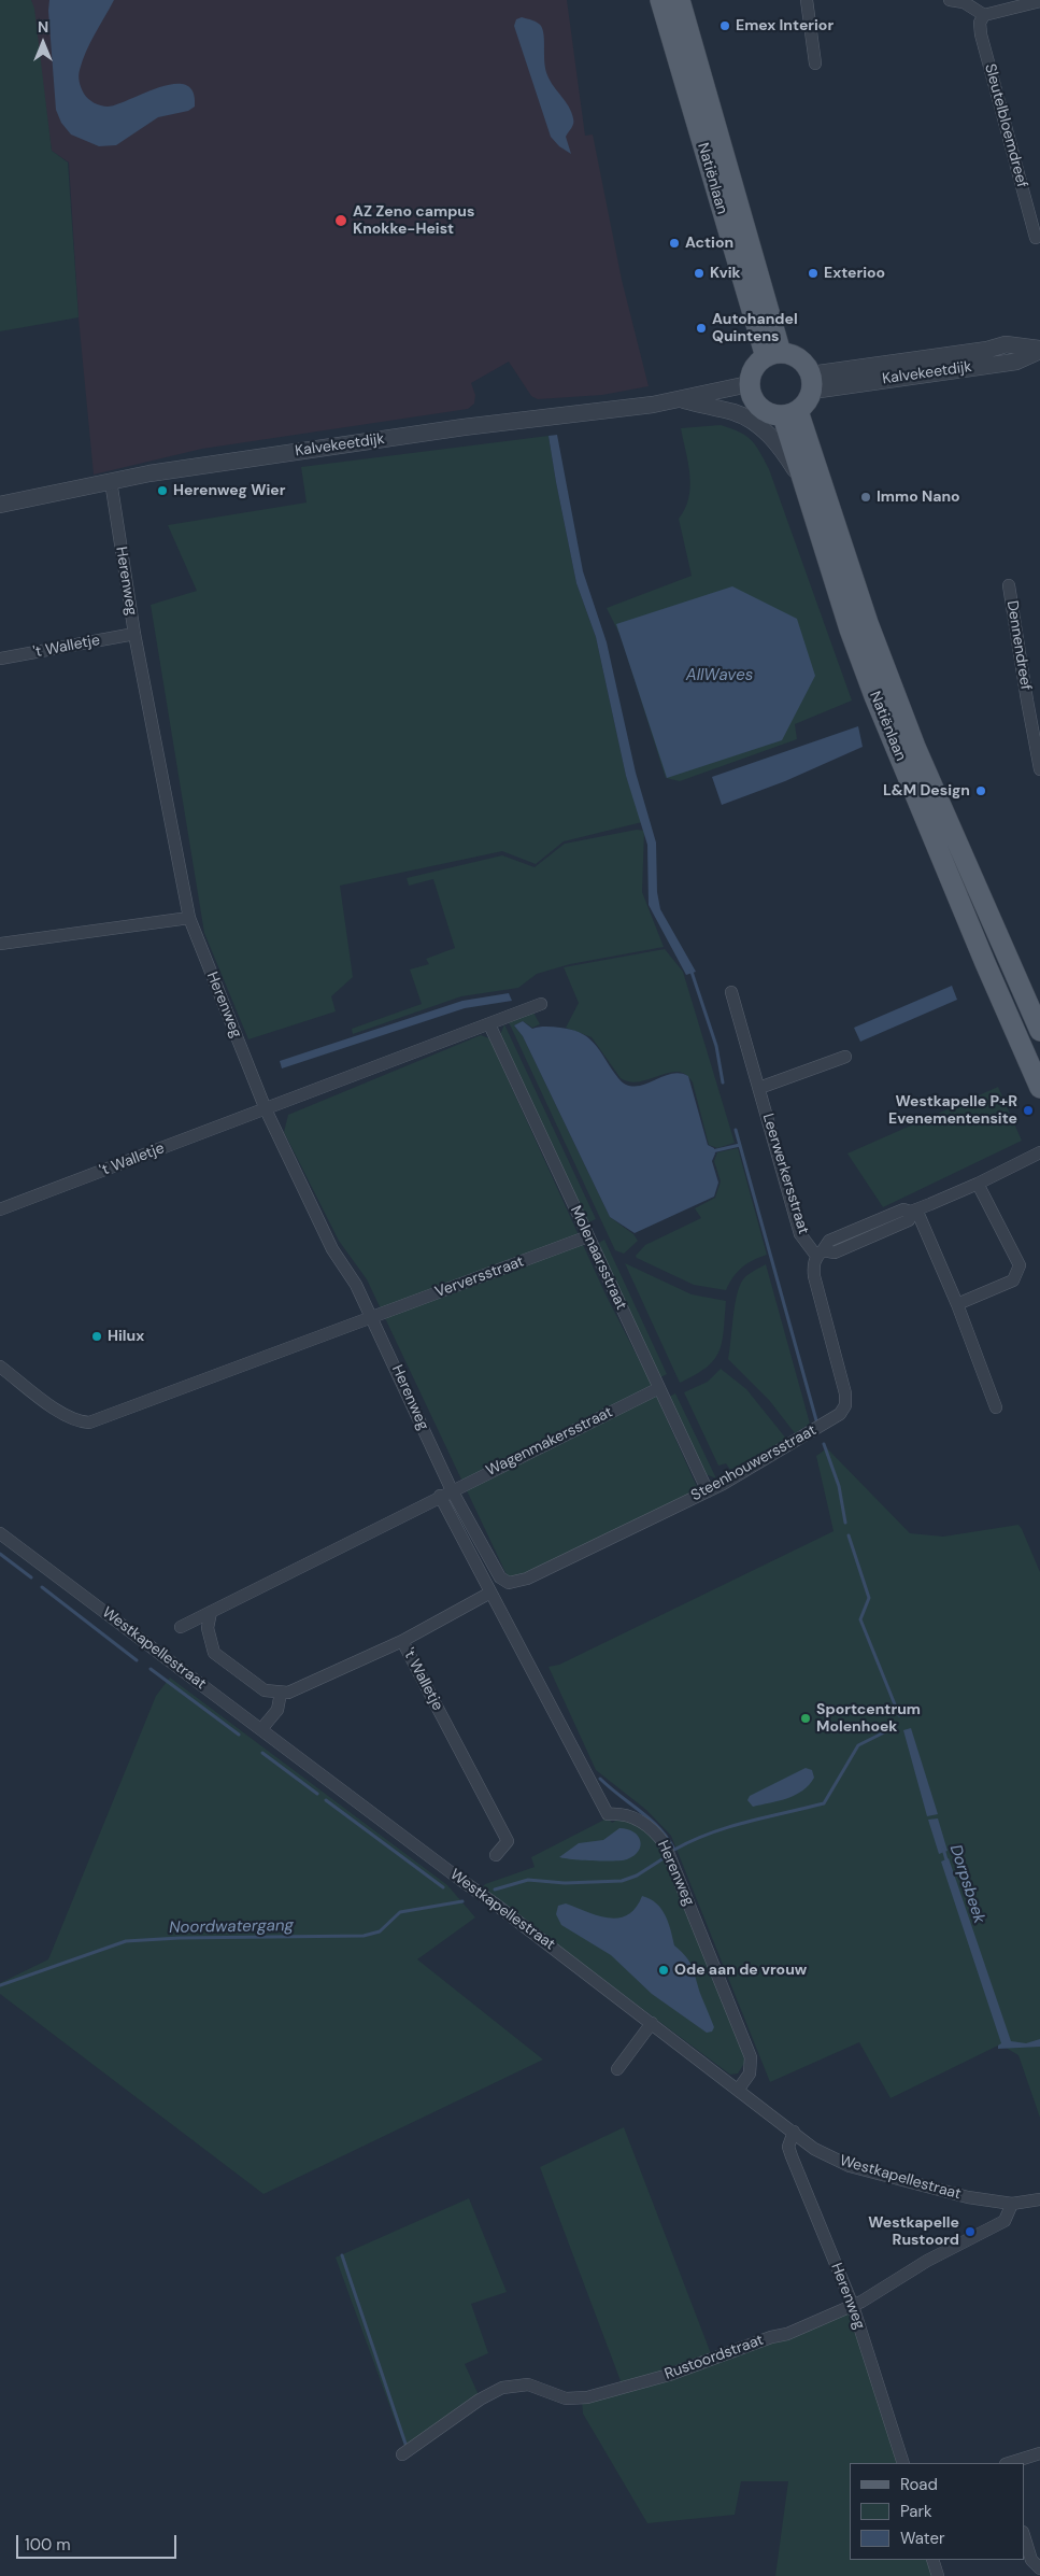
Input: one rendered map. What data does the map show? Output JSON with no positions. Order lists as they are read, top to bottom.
{
  "streets": {
    "main road": ["Natiënlaan"],
    "street": [
      "Sleutelbloemdreef",
      "Kalvekeetdijk",
      "Herenweg",
      "Dennendreef",
      "'t Walletje",
      "Leerwerkersstraat",
      "Molenaarsstraat",
      "Verversstraat",
      "Wagenmakersstraat",
      "Steenhouwersstraat",
      "Westkapellestraat",
      "Rustoordstraat"
    ]
  },
  "crossings": [
    ["Natiënlaan", "Kalvekeetdijk"],
    ["Kalvekeetdijk", "Herenweg"],
    ["Herenweg", "'t Walletje"],
    ["Herenweg", "Verversstraat"],
    ["Herenweg", "Wagenmakersstraat"],
    ["Herenweg", "Steenhouwersstraat"],
    ["Herenweg", "Westkapellestraat"],
    ["Herenweg", "Rustoordstraat"],
    ["Leerwerkersstraat", "Steenhouwersstraat"],
    ["Molenaarsstraat", "Verversstraat"],
    ["Molenaarsstraat", "Wagenmakersstraat"],
    ["Molenaarsstraat", "Steenhouwersstraat"],
    ["Westkapellestraat", "Rustoordstraat"]
  ],
  "water": ["AllWaves", "Dorpsbeek", "Noordwatergang"],
  "places": [
    "Emex Interior",
    "AZ Zeno campus Knokke-Heist",
    "Action",
    "Kvik",
    "Exterioo",
    "Autohandel Quintens",
    "Herenweg Wier",
    "Immo Nano",
    "L&M Design",
    "Westkapelle P+R Evenementensite",
    "Hilux",
    "Sportcentrum Molenhoek",
    "Ode aan de vrouw",
    "Westkapelle Rustoord"
  ],
  "legend": ["Road", "Park", "Water"],
  "scale_bar": "100 m",
  "north": "top"
}
